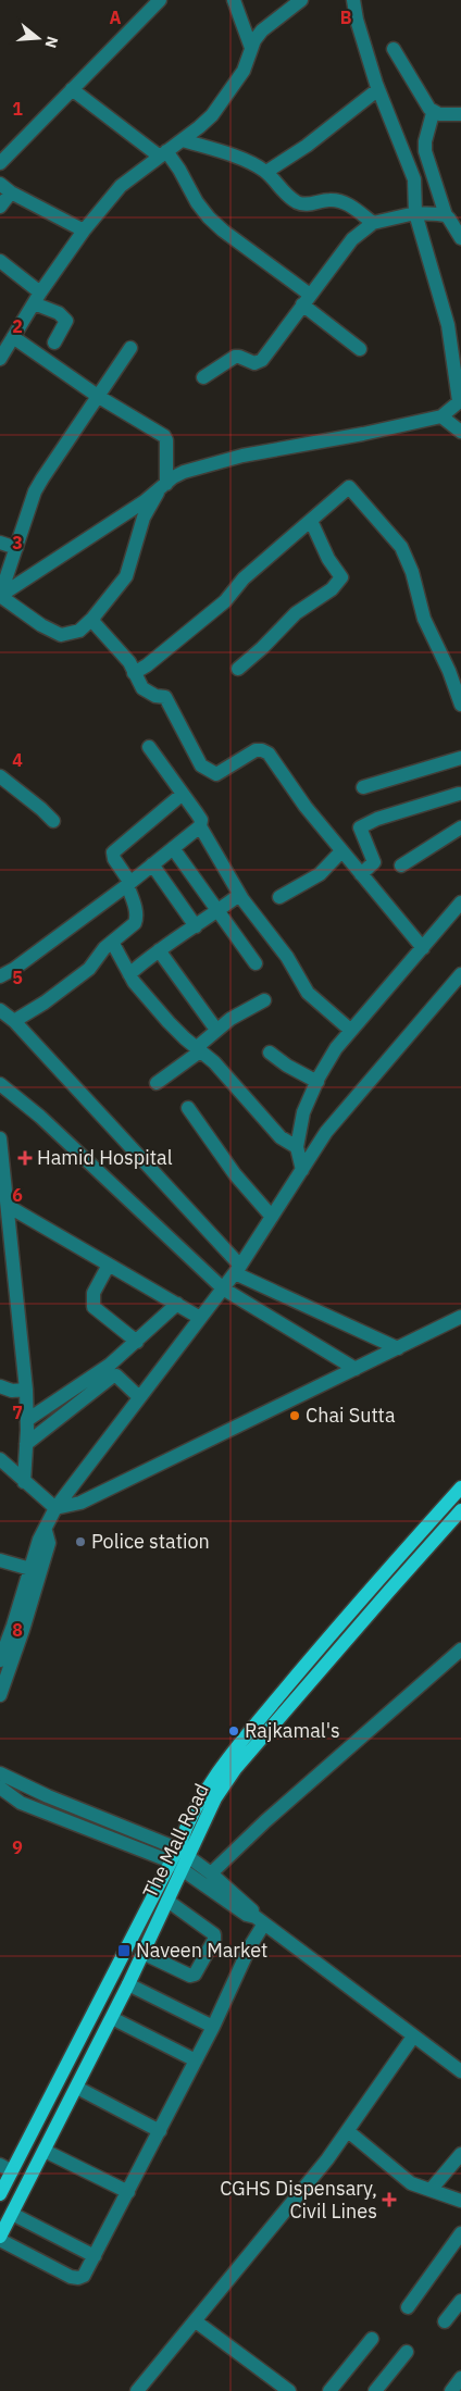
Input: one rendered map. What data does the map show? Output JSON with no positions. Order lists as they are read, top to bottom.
{
  "streets": {
    "main road": ["The Mall Road"]
  },
  "places": {
    "health": ["Hamid Hospital", "CGHS Dispensary, Civil Lines"],
    "other": ["Chai Sutta", "Police station", "Rajkamal's"],
    "transit": ["Naveen Market"]
  },
  "north": "right",
  "grid": {
    "columns": ["A", "B"],
    "rows": [
      "1",
      "2",
      "3",
      "4",
      "5",
      "6",
      "7",
      "8",
      "9"
    ]
  }
}
